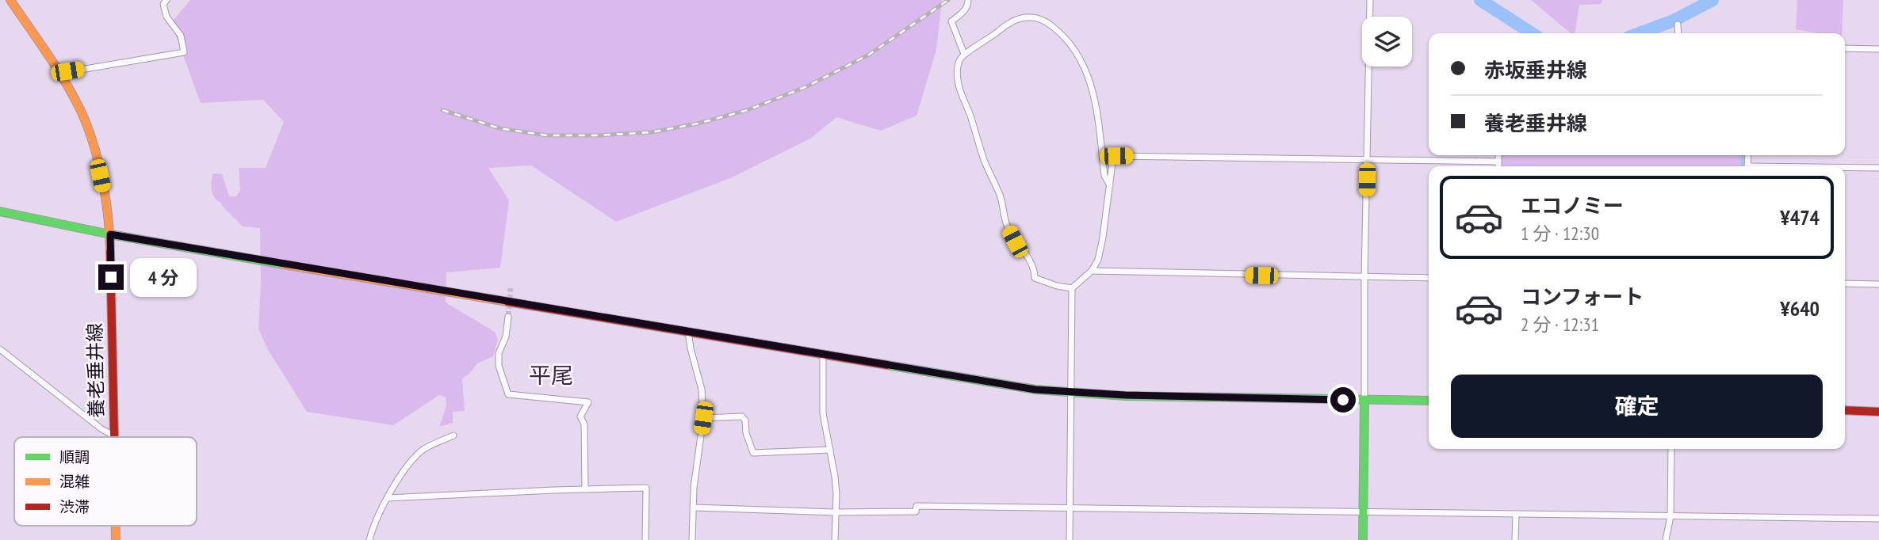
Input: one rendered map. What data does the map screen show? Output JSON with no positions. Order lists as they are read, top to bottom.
{
  "streets": {
    "main road": ["養老垂井線"]
  },
  "districts": ["平尾"],
  "legend": ["順調", "混雑", "渋滞"],
  "page": {
    "banner": ["赤坂垂井線", "養老垂井線"],
    "list": [
      {
        "name": "エコノミー",
        "note": "1 分 · 12:30",
        "value": "¥474"
      },
      {
        "name": "コンフォート",
        "note": "2 分 · 12:31",
        "value": "¥640"
      }
    ],
    "bubble": "4 分",
    "buttons": "確定"
  }
}
